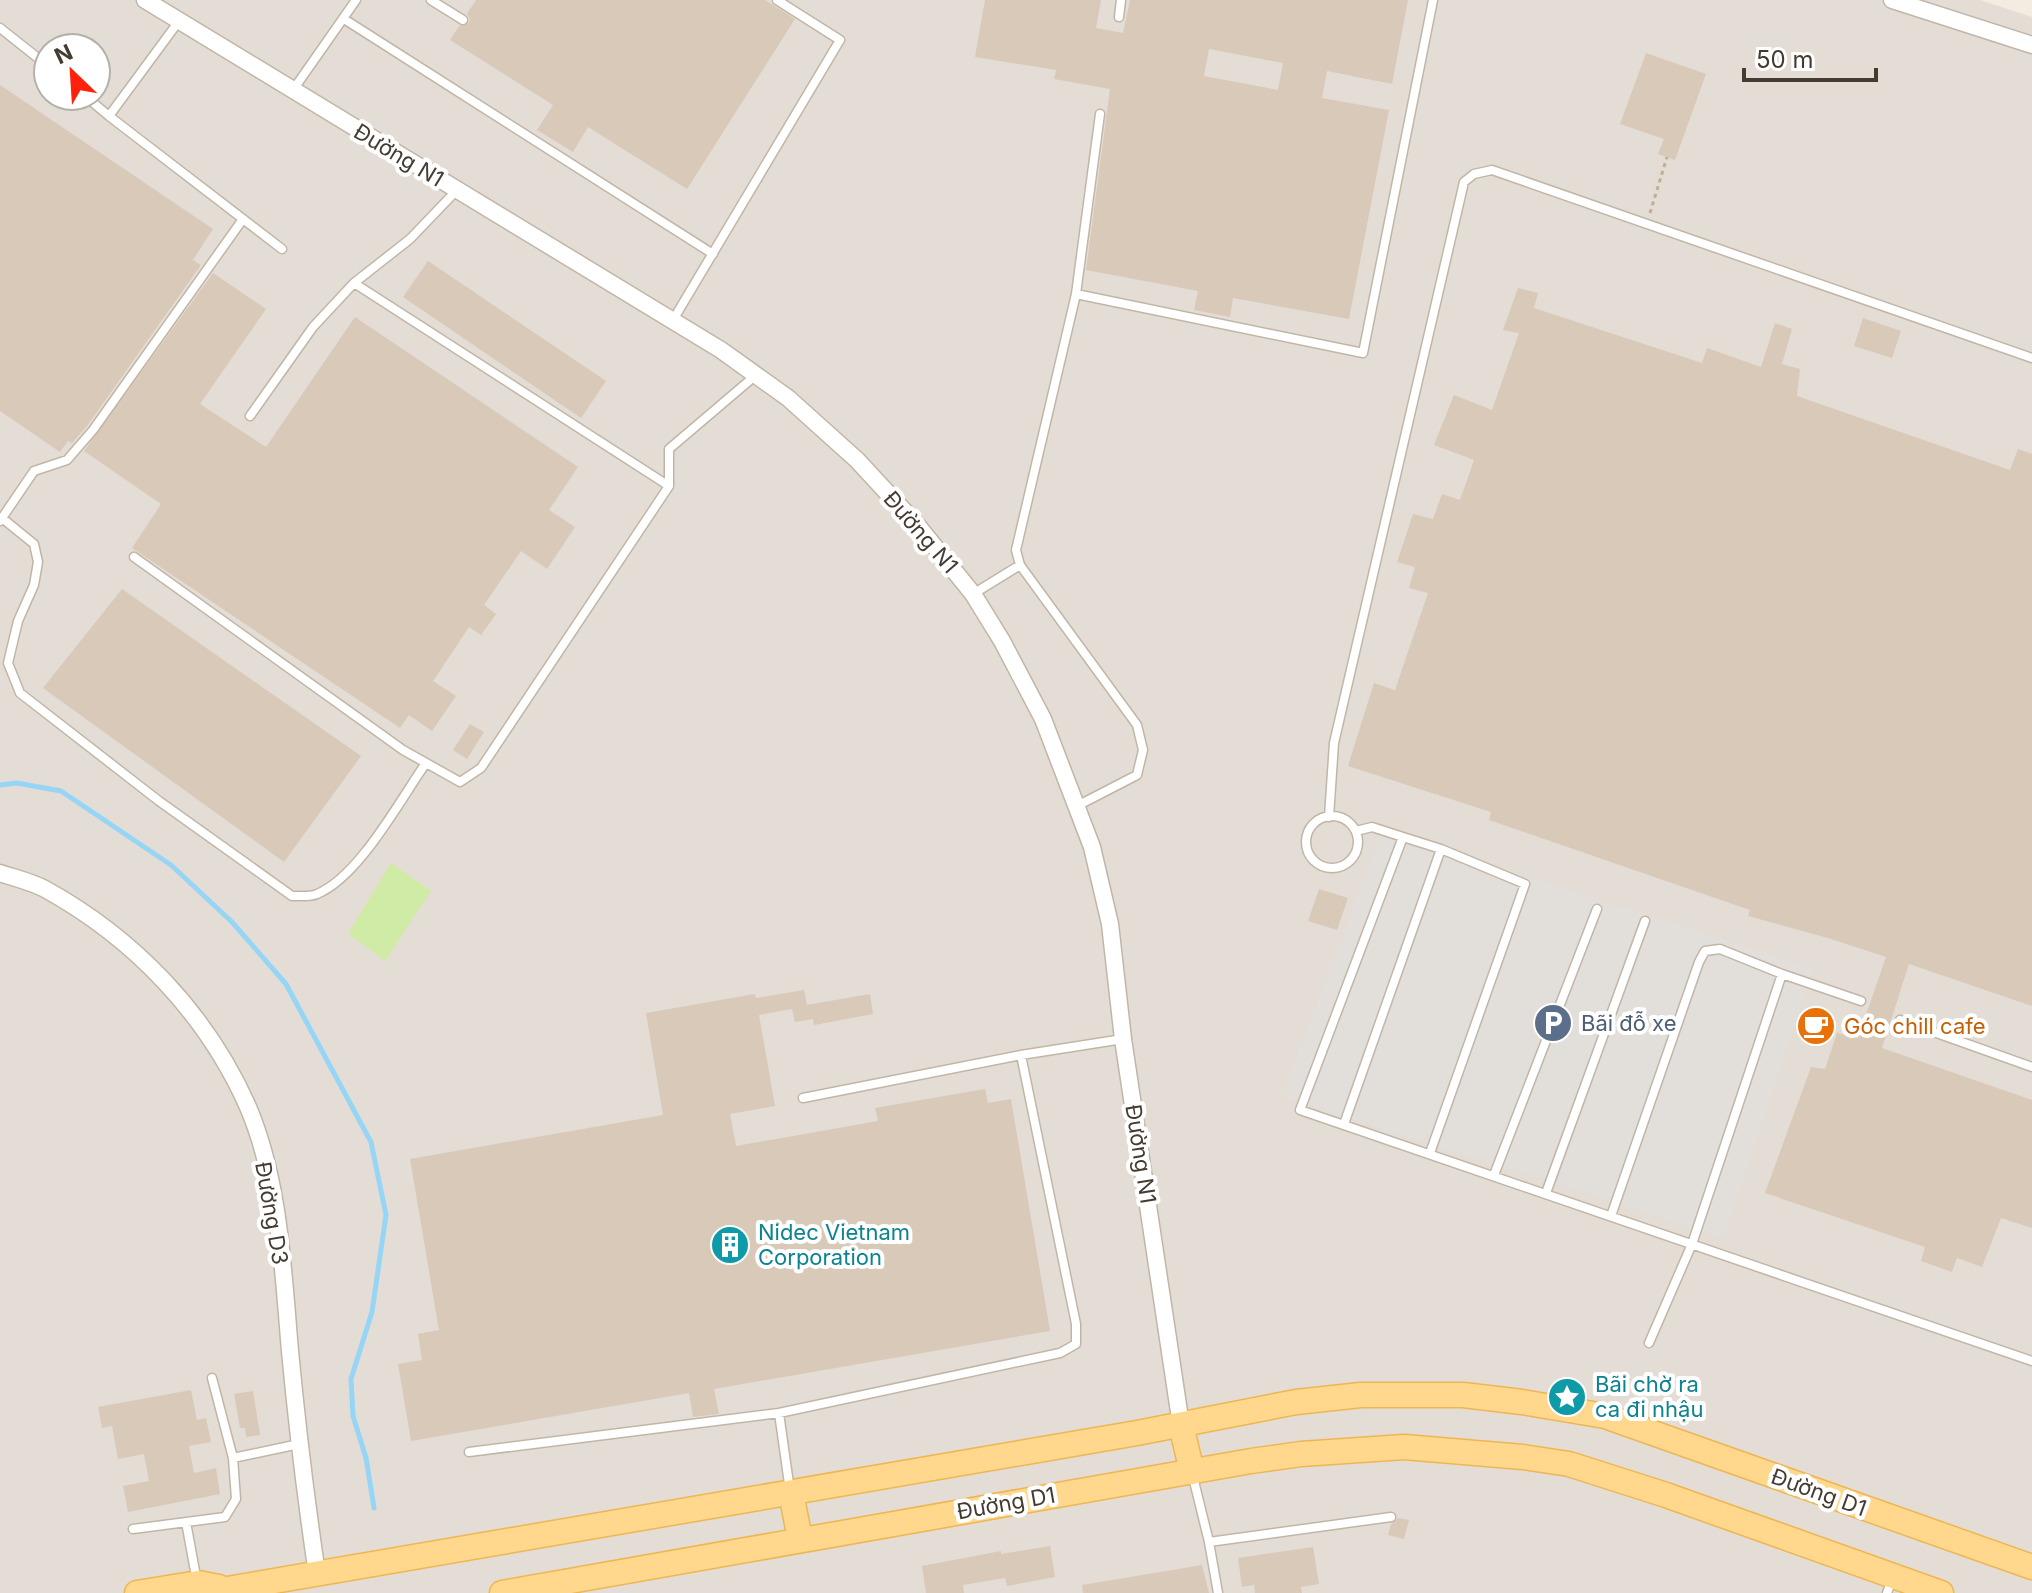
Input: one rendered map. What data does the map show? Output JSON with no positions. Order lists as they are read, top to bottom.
{
  "streets": {
    "main road": ["Đường D1"],
    "street": ["Đường N1", "Đường D3"]
  },
  "crossings": [
    ["Đường N1", "Đường D1"],
    ["Đường D3", "Đường D1"]
  ],
  "places": {
    "parking": ["Bãi đỗ xe"],
    "cafe": ["Góc chill cafe"],
    "building": ["Nidec Vietnam Corporation"],
    "place": ["Bãi chờ ra ca đi nhậu"]
  },
  "scale_bar": "50 m",
  "north": "top left"
}
